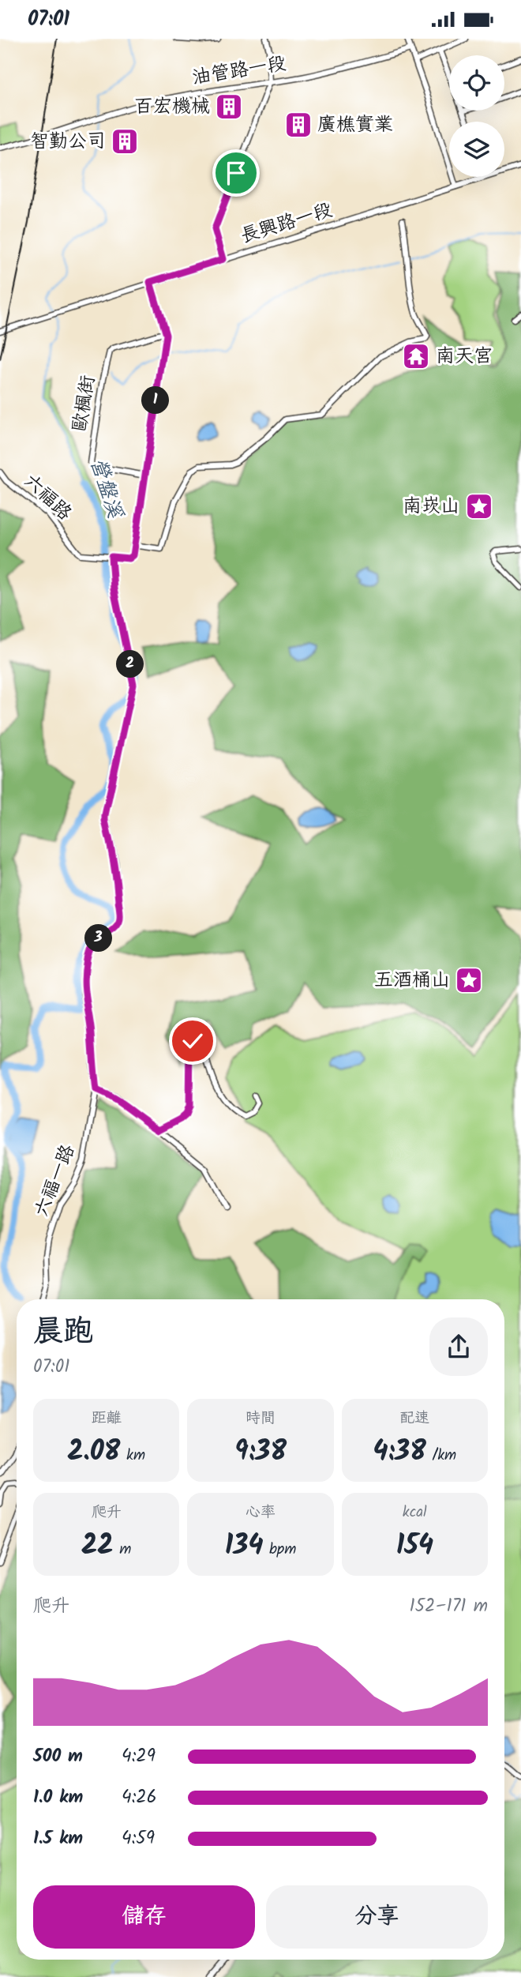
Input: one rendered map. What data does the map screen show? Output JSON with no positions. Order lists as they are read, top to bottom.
{
  "streets": {
    "street": [
      "油管路一段",
      "長興路一段",
      "歐楓街",
      "六福路",
      "六福一路"
    ]
  },
  "crossings": [
    ["六福路", "六福一路"]
  ],
  "water": ["營盤溪"],
  "places": {
    "building": ["百宏機械", "廣樵實業", "智勤公司"],
    "temple": ["南天宮"],
    "place": ["南崁山", "五酒桶山"]
  },
  "page": {
    "status": "07:01",
    "pins": ["1", "2", "3"],
    "heading": ["晨跑", "07:01"],
    "stats": [
      ["距離", "2.08 km"],
      ["時間", "9:38"],
      ["配速", "4:38 /km"],
      ["爬升", "22 m"],
      ["心率", "134 bpm"],
      ["kcal", "154"]
    ],
    "chart": ["爬升", "152–171 m"],
    "list": [
      {
        "name": "500 m",
        "note": "4:29"
      },
      {
        "name": "1.0 km",
        "note": "4:26"
      },
      {
        "name": "1.5 km",
        "note": "4:59"
      }
    ],
    "buttons": ["儲存", "分享"]
  }
}
